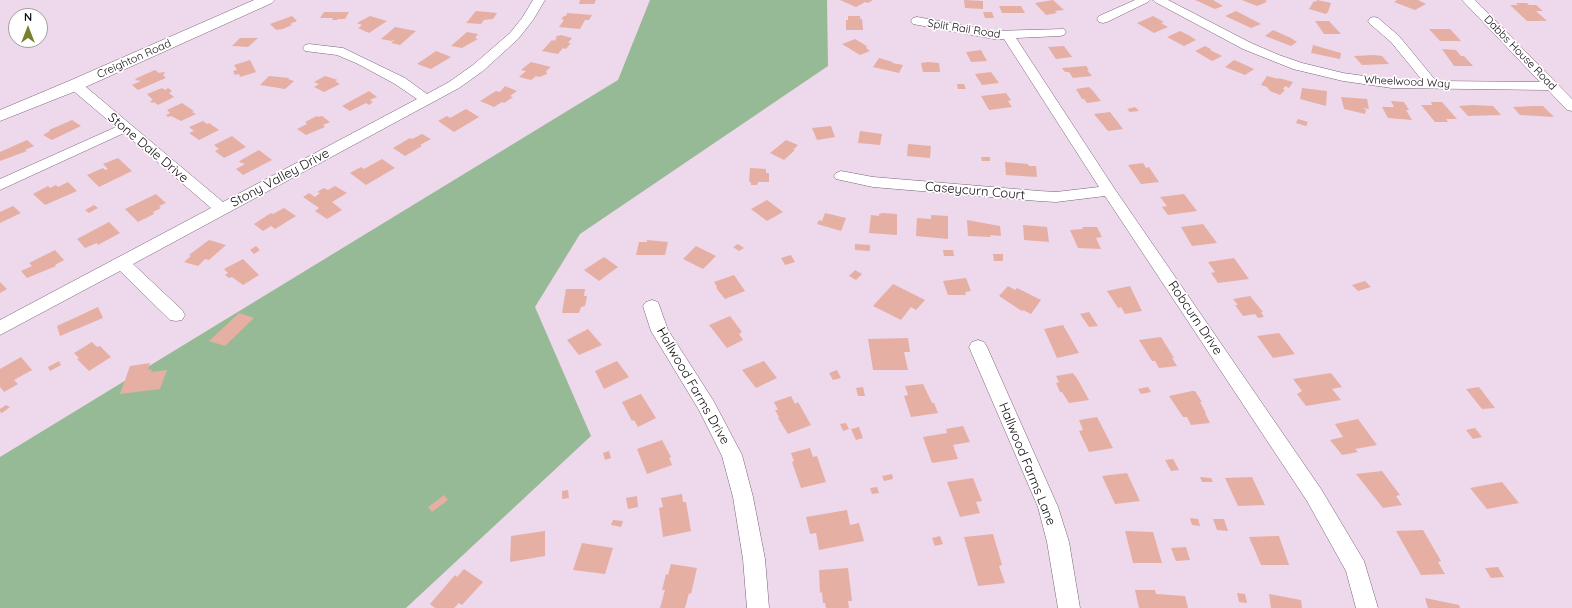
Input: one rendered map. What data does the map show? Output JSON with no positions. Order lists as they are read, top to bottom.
{
  "streets": {
    "main road": ["Creighton Road"],
    "street": [
      "Split Rail Road",
      "Dabbs House Road",
      "Wheelwood Way",
      "Stone Dale Drive",
      "Stony Valley Drive",
      "Caseycurn Court",
      "Robcurn Drive",
      "Hallwood Farms Drive",
      "Hallwood Farms Lane"
    ]
  },
  "crossings": [
    ["Split Rail Road", "Robcurn Drive"],
    ["Dabbs House Road", "Wheelwood Way"],
    ["Creighton Road", "Stone Dale Drive"],
    ["Stone Dale Drive", "Stony Valley Drive"],
    ["Caseycurn Court", "Robcurn Drive"]
  ],
  "north": "top"
}
